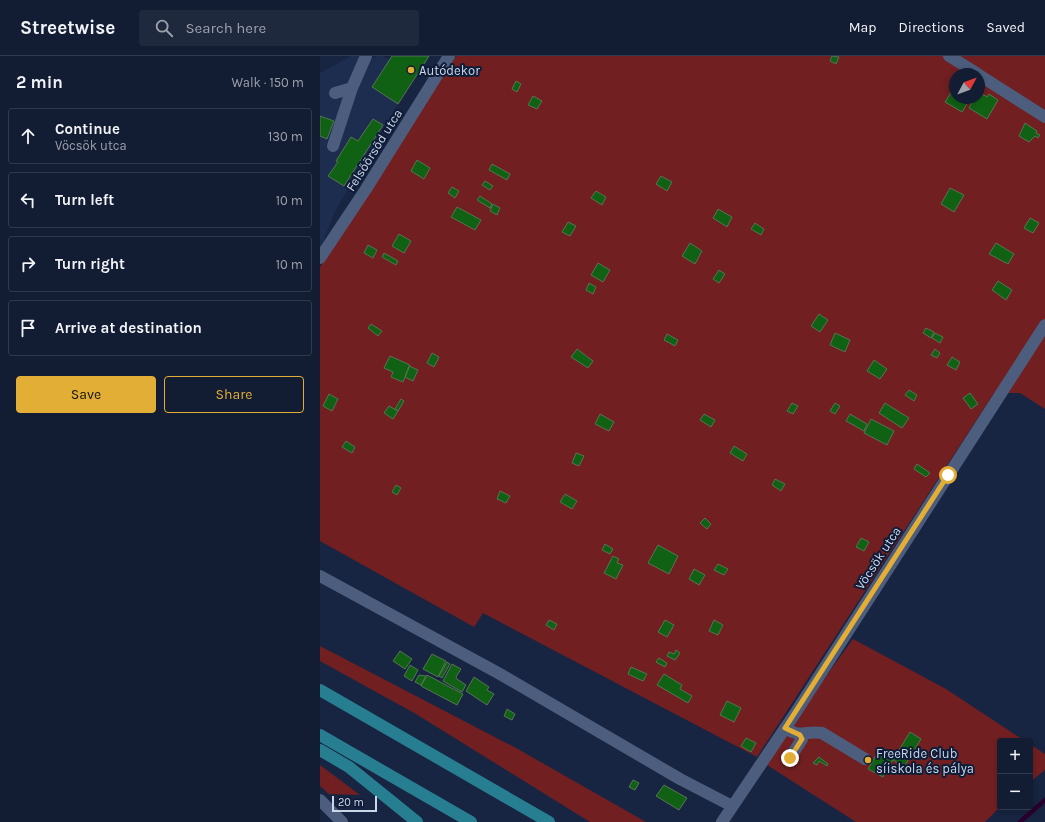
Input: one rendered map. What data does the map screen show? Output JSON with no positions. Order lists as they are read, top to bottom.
{
  "streets": {
    "street": ["Felsőörsöd utca", "Vöcsök utca"]
  },
  "places": ["Autódekor", "FreeRide Club síiskola és pálya"],
  "scale_bar": "20 m",
  "north": "top right",
  "page": {
    "header": "Streetwise",
    "search": "Search here",
    "nav": ["Map", "Directions", "Saved"],
    "heading": ["2 min", "Walk · 150 m"],
    "list": [
      ["Continue", "Vöcsök utca", "130 m"],
      ["Turn left", "10 m"],
      ["Turn right", "10 m"],
      "Arrive at destination"
    ],
    "buttons": ["Save", "Share"],
    "map_buttons": ["+", "−"],
    "scale": "20 m"
  }
}
